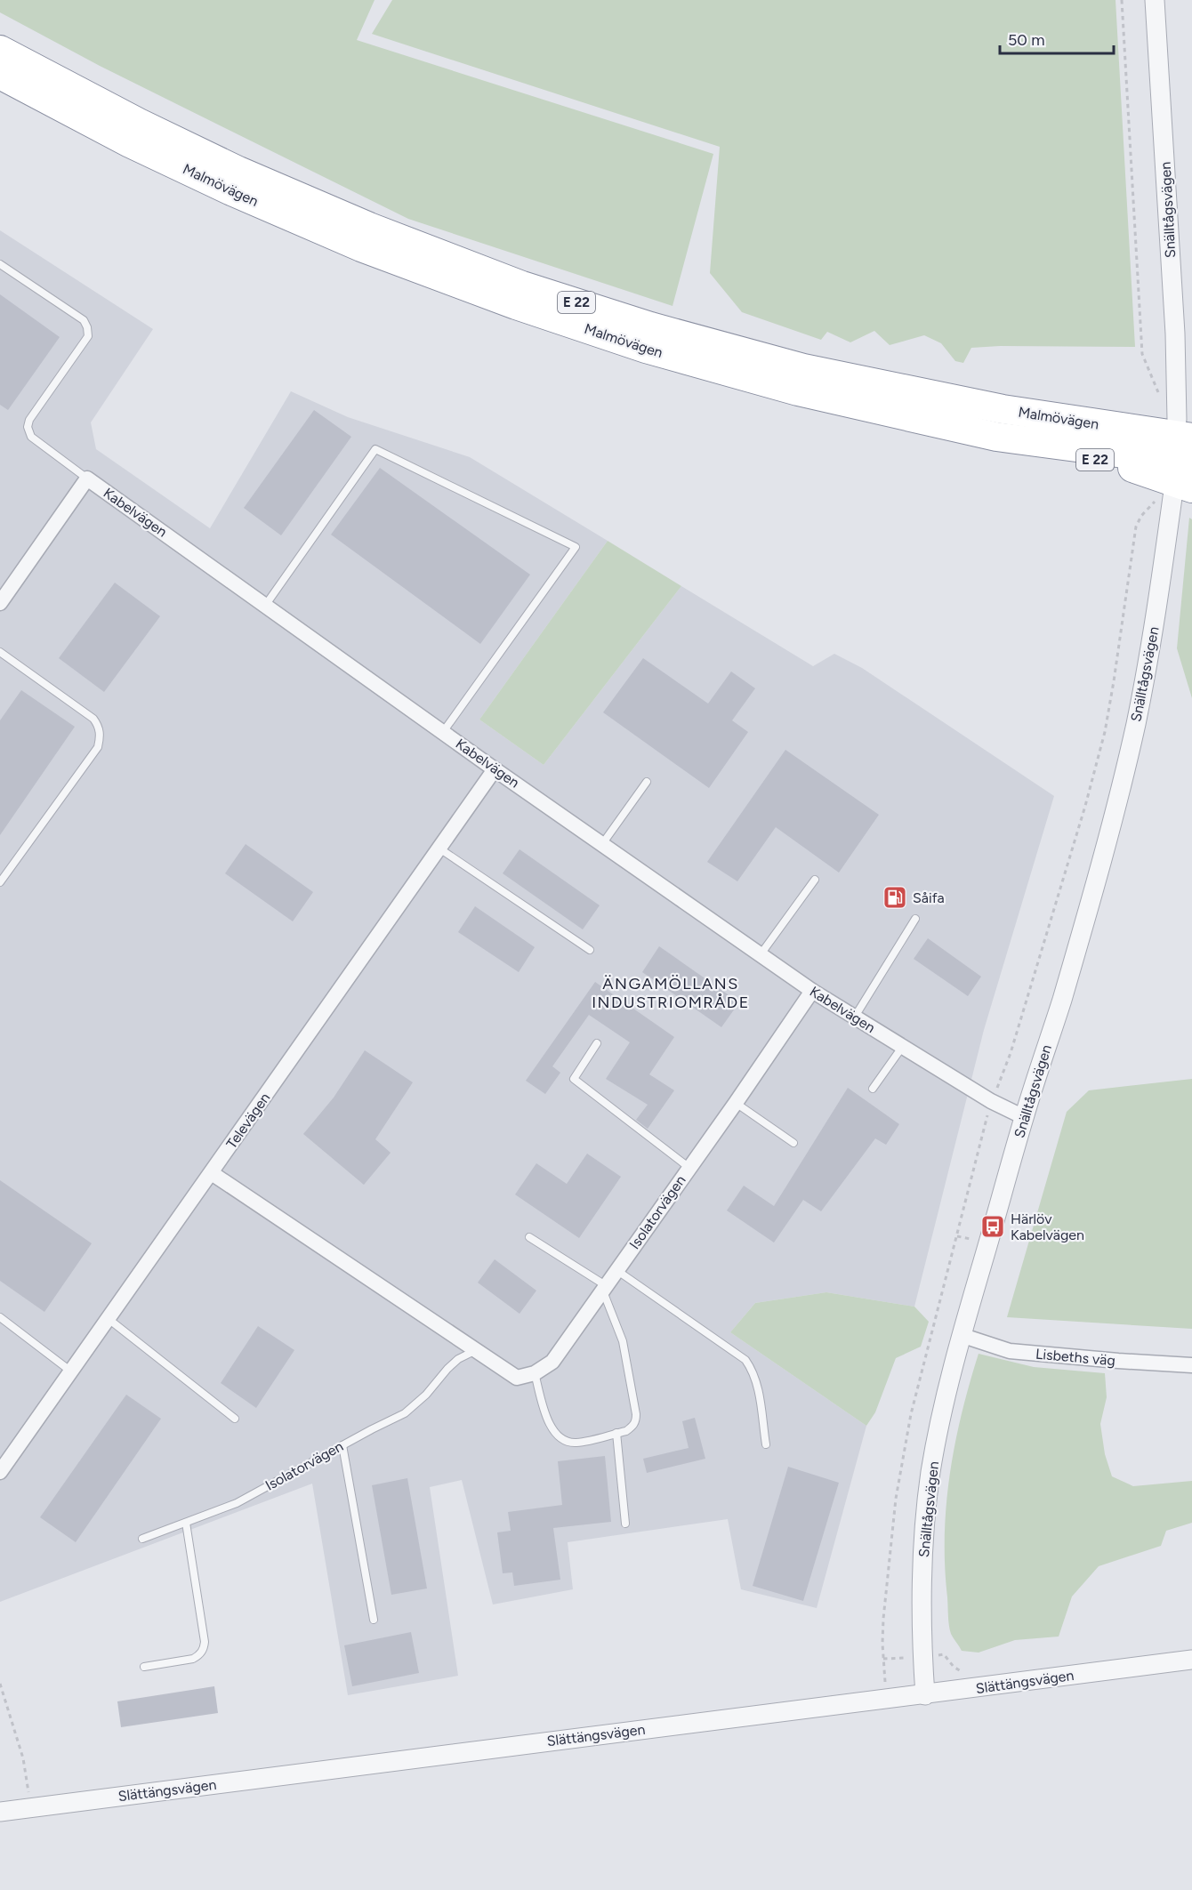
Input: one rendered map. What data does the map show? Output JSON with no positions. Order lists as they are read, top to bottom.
{
  "streets": {
    "highway": ["Malmövägen", "E 22"],
    "street": [
      "Snälltågsvägen",
      "Kabelvägen",
      "Televägen",
      "Isolatorvägen",
      "Lisbeths väg",
      "Slättängsvägen"
    ]
  },
  "crossings": [
    ["Malmövägen", "Snälltågsvägen"],
    ["Malmövägen", "E 22"],
    ["Snälltågsvägen", "E 22"],
    ["Snälltågsvägen", "Kabelvägen"],
    ["Snälltågsvägen", "Lisbeths väg"],
    ["Snälltågsvägen", "Slättängsvägen"],
    ["Kabelvägen", "Televägen"],
    ["Kabelvägen", "Isolatorvägen"]
  ],
  "districts": ["ÄNGAMÖLLANS INDUSTRIOMRÅDE"],
  "places": {
    "fuel station": ["Såifa"],
    "bus stop": ["Härlöv Kabelvägen"]
  },
  "scale_bar": "50 m"
}
